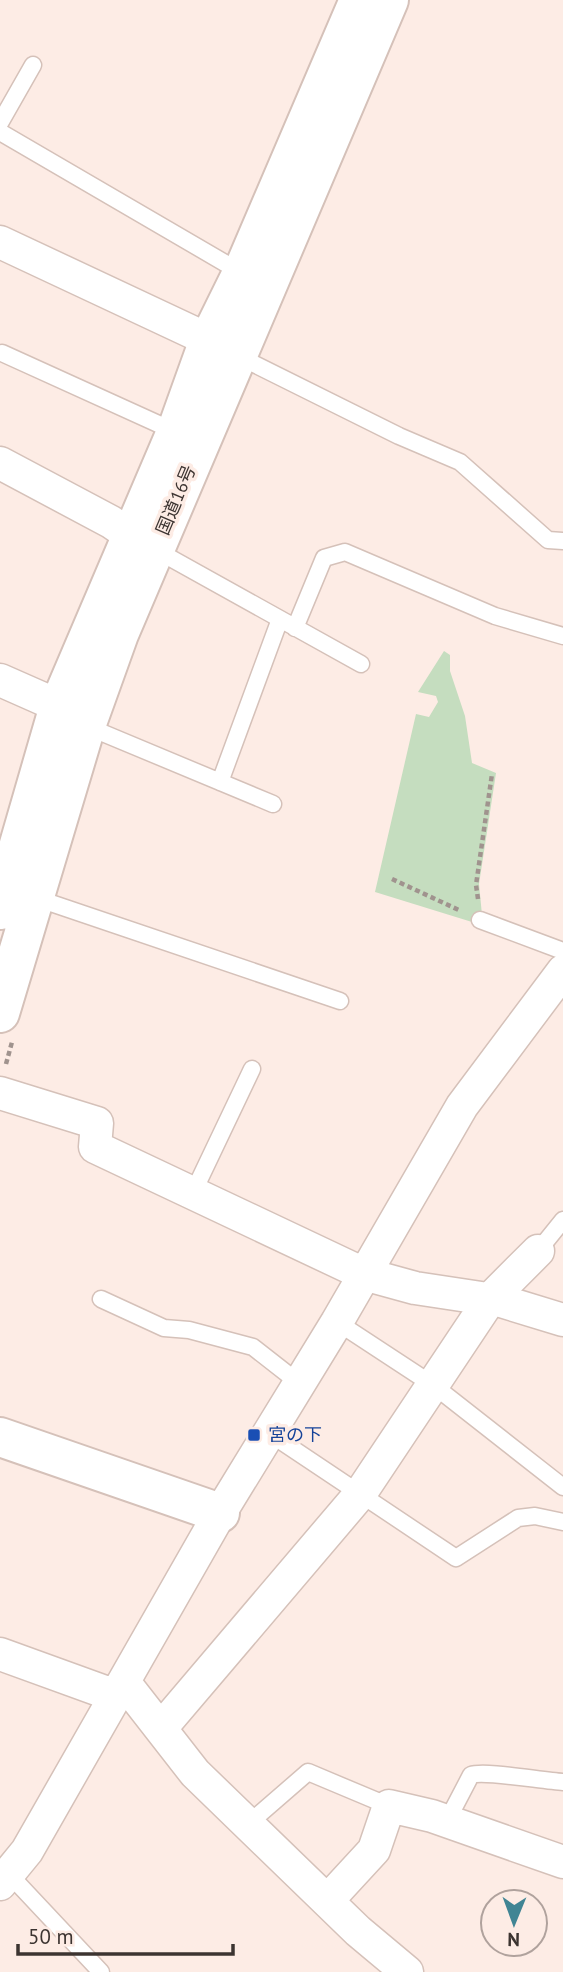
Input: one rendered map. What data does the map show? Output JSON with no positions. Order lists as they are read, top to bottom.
{
  "streets": {
    "main road": ["国道16号"]
  },
  "places": {
    "transit": ["宮の下"]
  },
  "scale_bar": "50 m",
  "north": "bottom"
}
